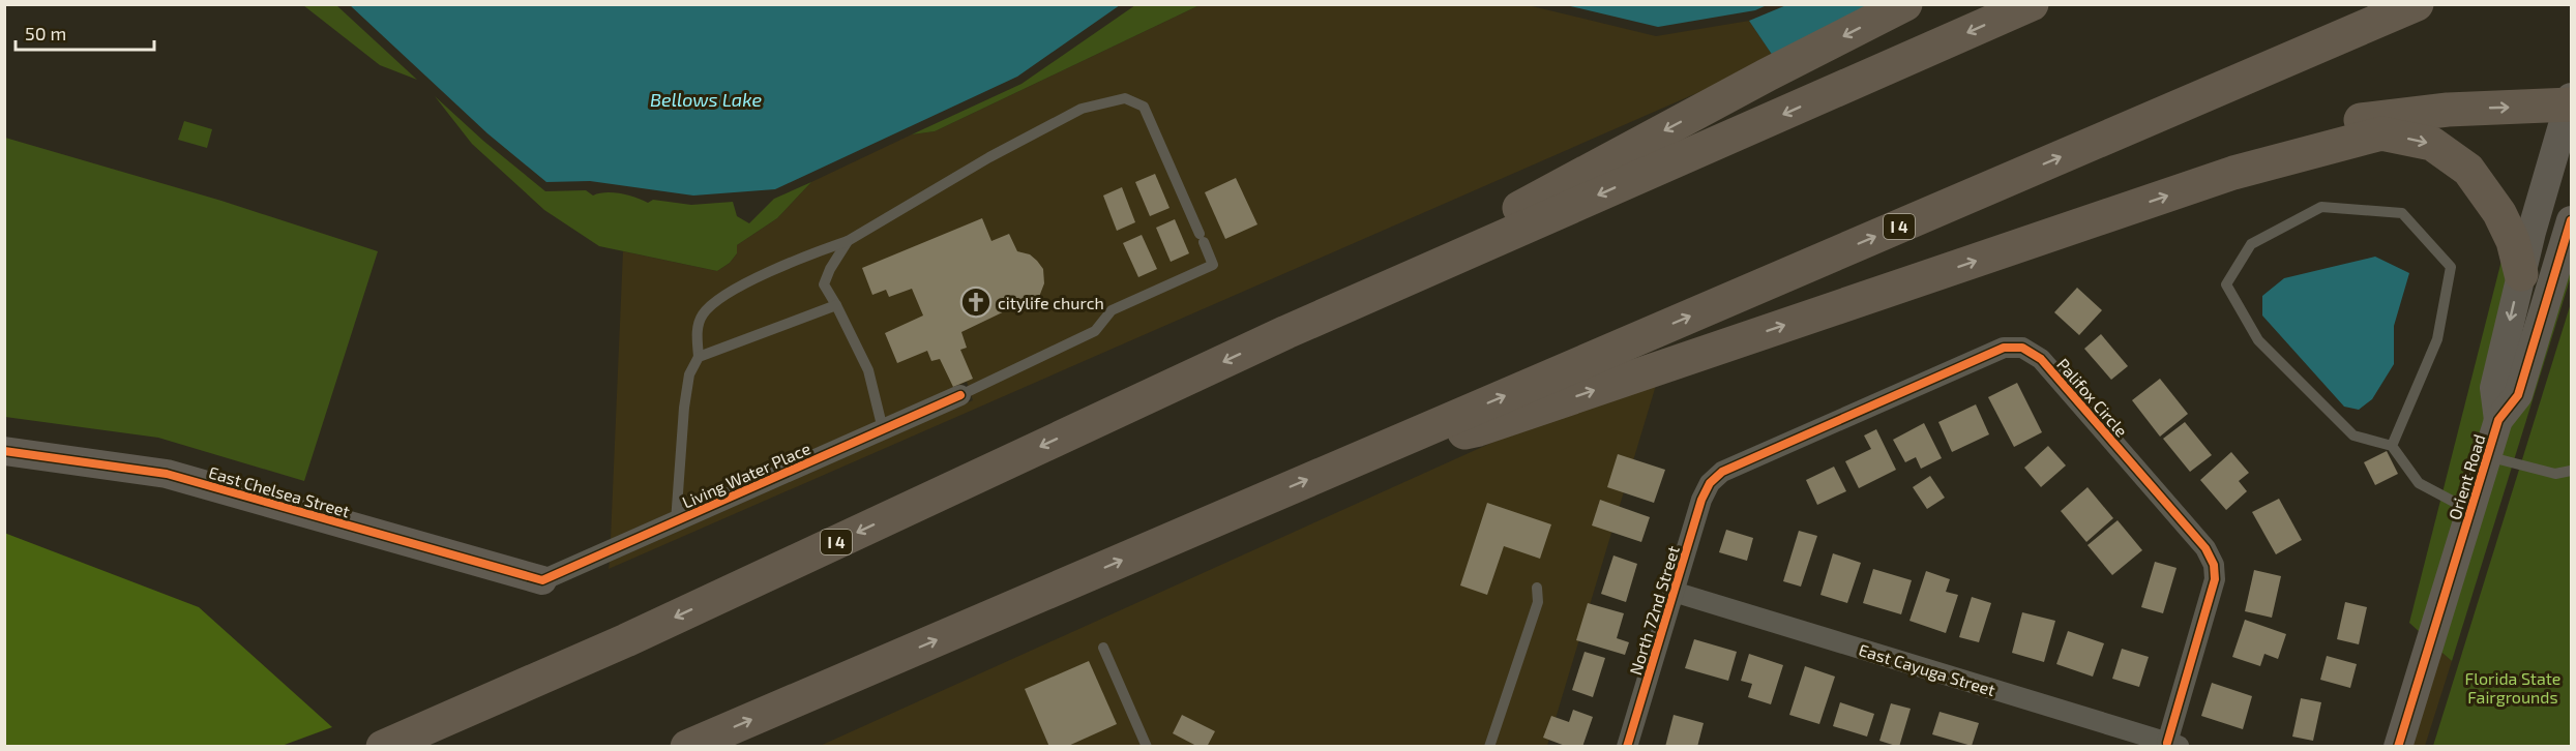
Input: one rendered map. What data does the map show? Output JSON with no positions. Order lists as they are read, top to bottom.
{
  "streets": {
    "highway": ["I 4"],
    "street": [
      "Palifox Circle",
      "Living Water Place",
      "Orient Road",
      "East Chelsea Street",
      "North 72nd Street",
      "East Cayuga Street"
    ]
  },
  "crossings": [
    ["Palifox Circle", "North 72nd Street"],
    ["Palifox Circle", "East Cayuga Street"],
    ["Living Water Place", "East Chelsea Street"],
    ["North 72nd Street", "East Cayuga Street"]
  ],
  "water": ["Bellows Lake"],
  "parks": ["Florida State Fairgrounds"],
  "places": {
    "church": ["citylife church"]
  },
  "scale_bar": "50 m"
}
